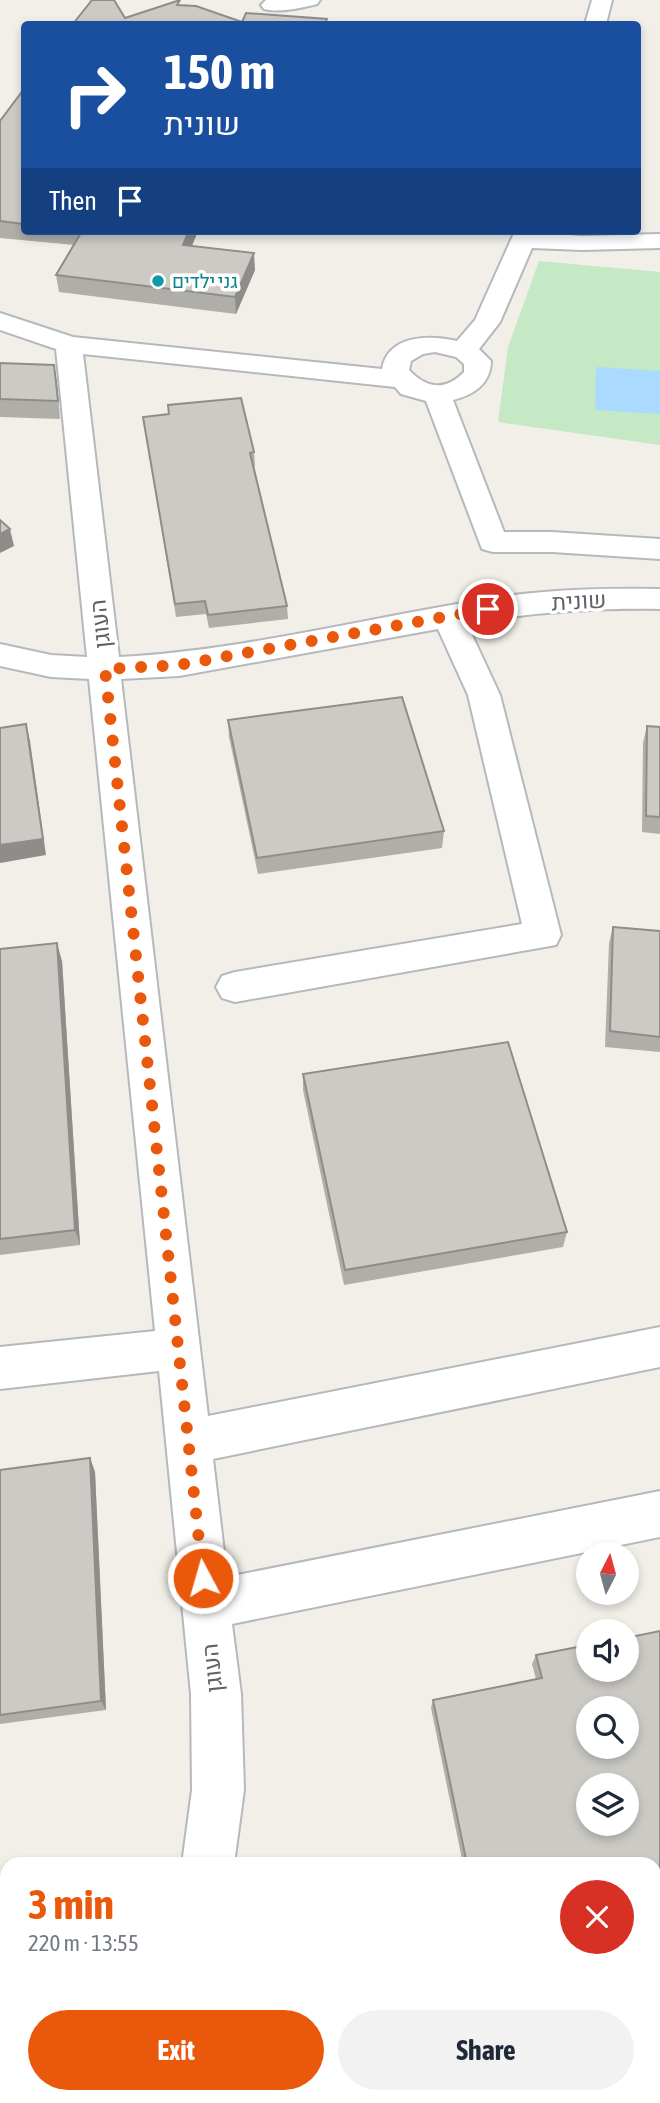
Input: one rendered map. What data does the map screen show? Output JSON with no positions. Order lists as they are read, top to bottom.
{
  "streets": {
    "street": ["שונית", "העוגן"]
  },
  "crossings": [
    ["שונית", "העוגן"]
  ],
  "places": ["גני ילדים"],
  "north": "top",
  "page": {
    "turn": ["150 m", "שונית"],
    "then": "Then",
    "heading": ["3 min", "220 m · 13:55"],
    "buttons": ["Exit", "Share"]
  }
}
